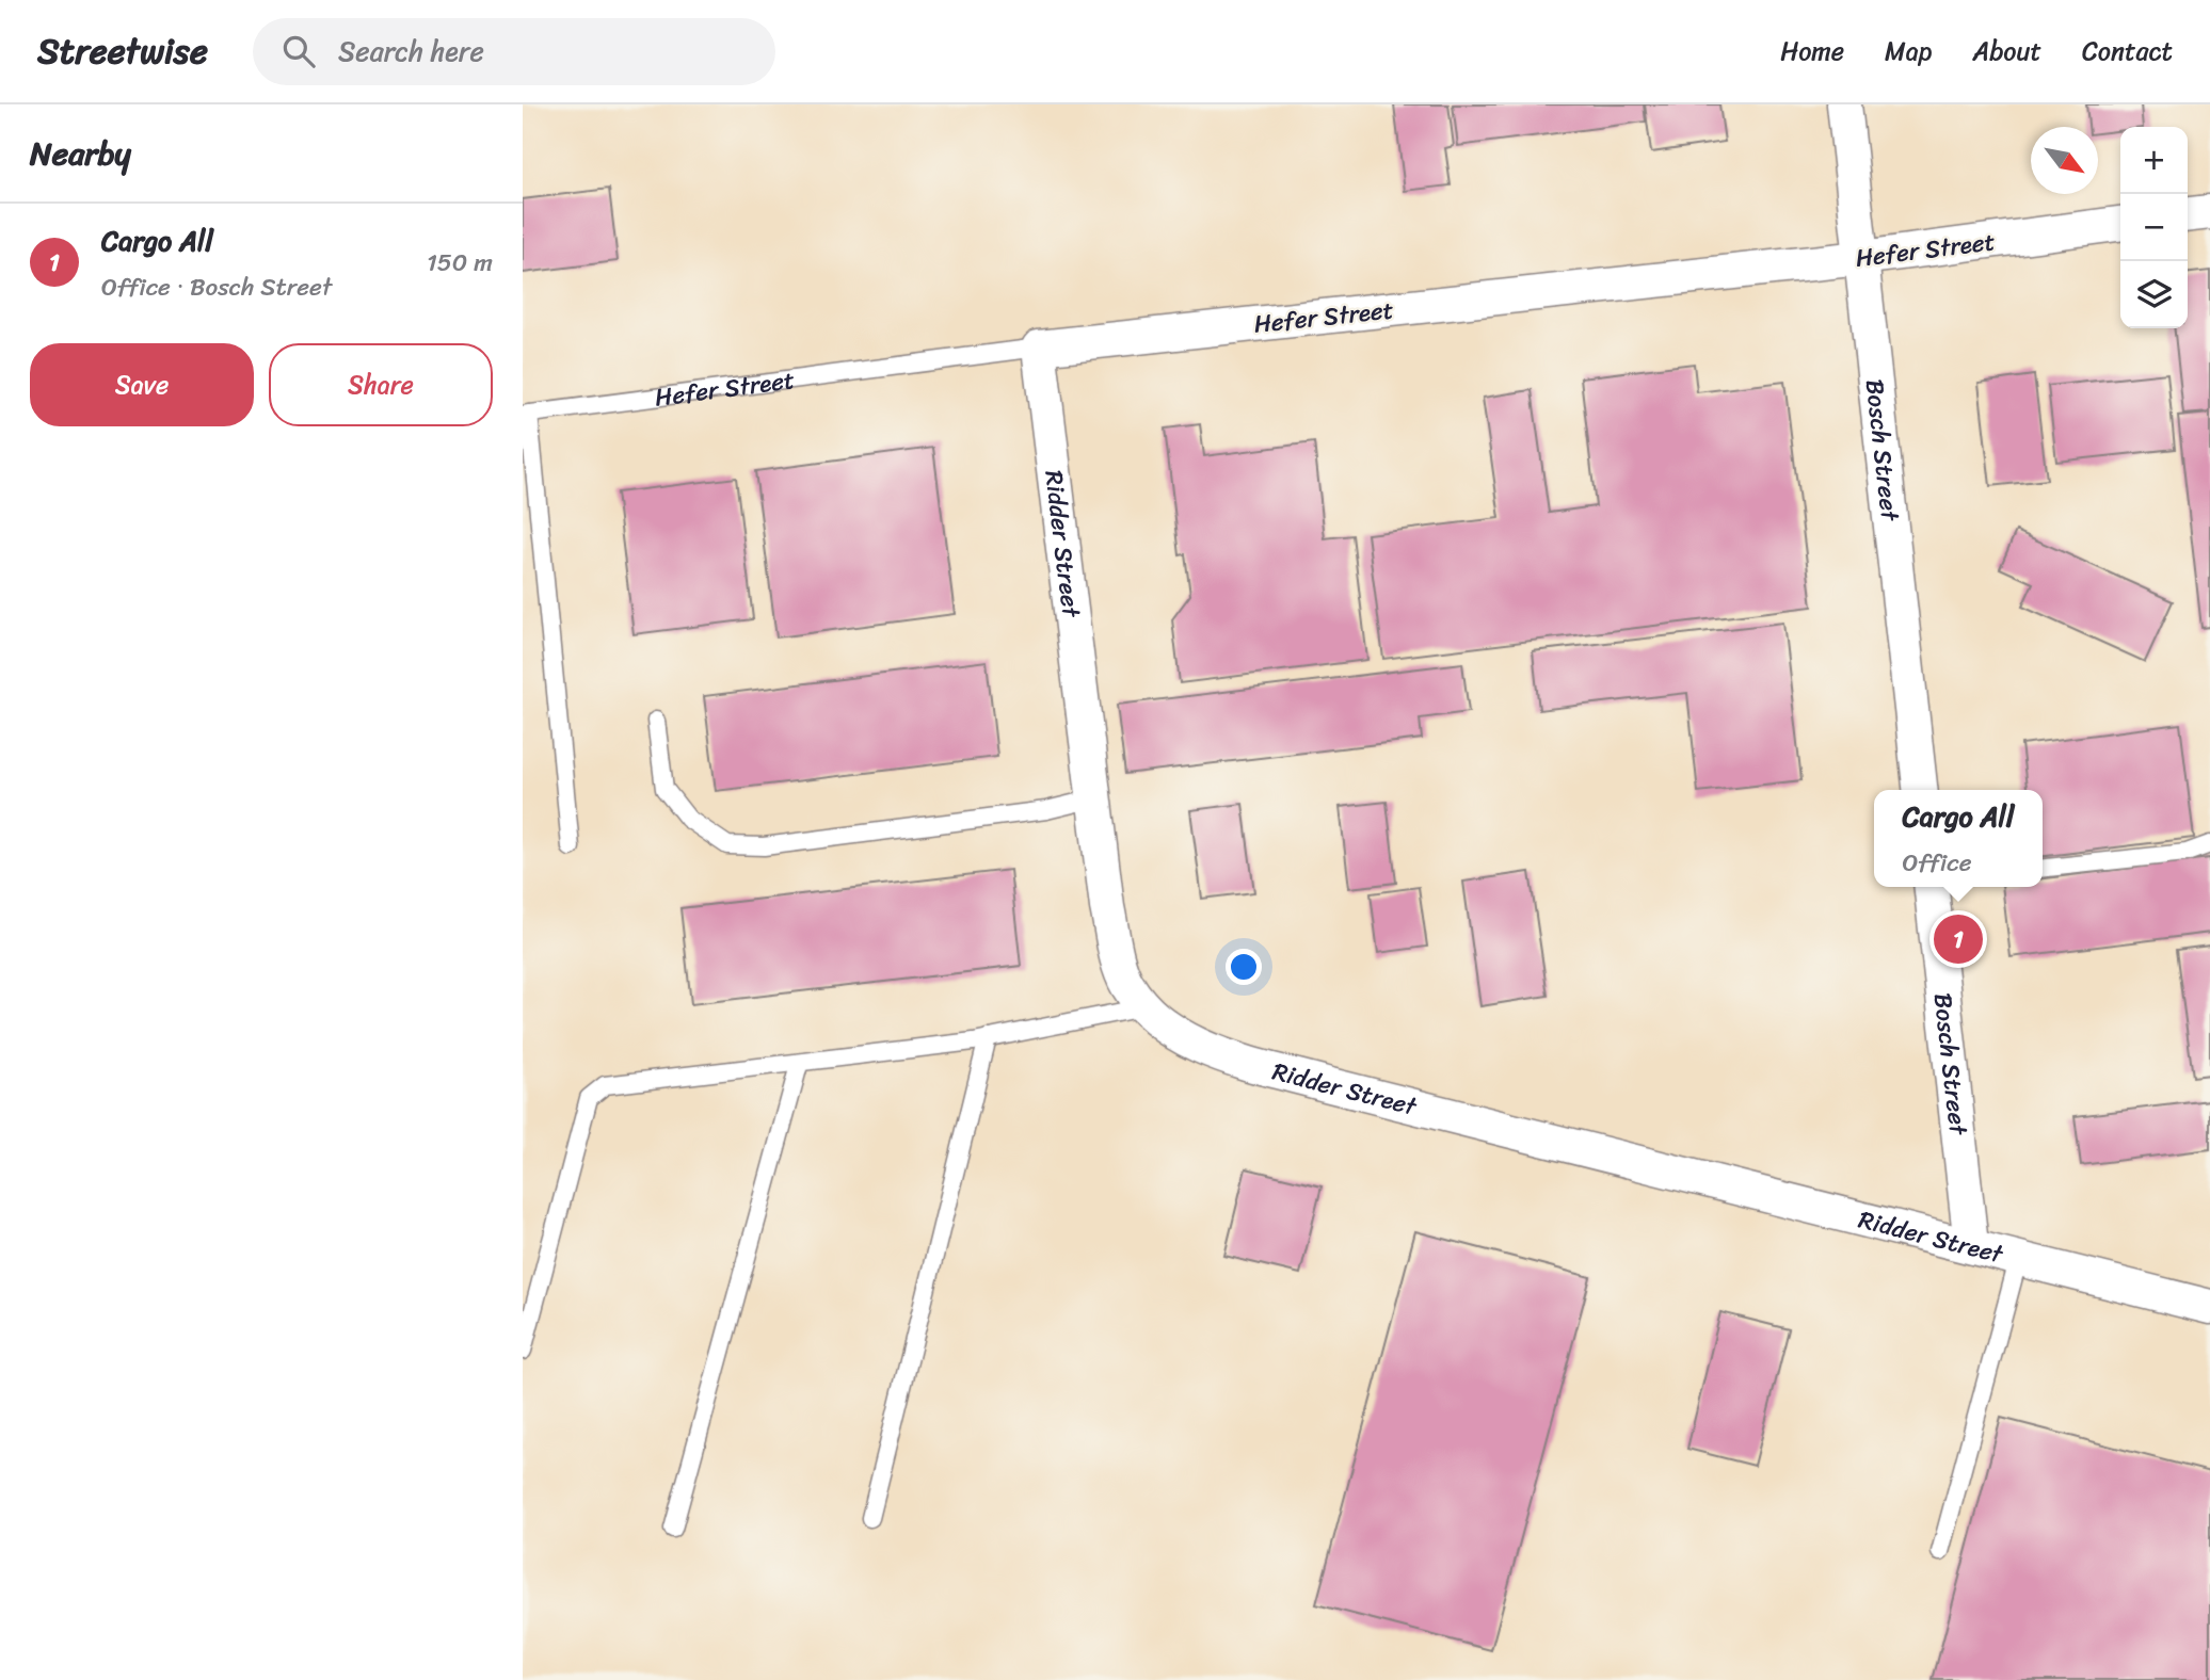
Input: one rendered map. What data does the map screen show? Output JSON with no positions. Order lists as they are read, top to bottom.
{
  "streets": {
    "street": ["Hefer Street", "Bosch Street", "Ridder Street"]
  },
  "crossings": [
    ["Hefer Street", "Bosch Street"],
    ["Hefer Street", "Ridder Street"],
    ["Bosch Street", "Ridder Street"]
  ],
  "north": "bottom right",
  "page": {
    "header": "Streetwise",
    "search": "Search here",
    "nav": [
      "Home",
      "Map",
      "About",
      "Contact"
    ],
    "heading": "Nearby",
    "map_buttons": ["+", "−"],
    "list": [
      {
        "mark": "1",
        "name": "Cargo All",
        "note": "Office · Bosch Street",
        "value": "150 m"
      }
    ],
    "buttons": ["Save", "Share"],
    "popup": ["Cargo All", "Office"],
    "pins": "1"
  }
}
